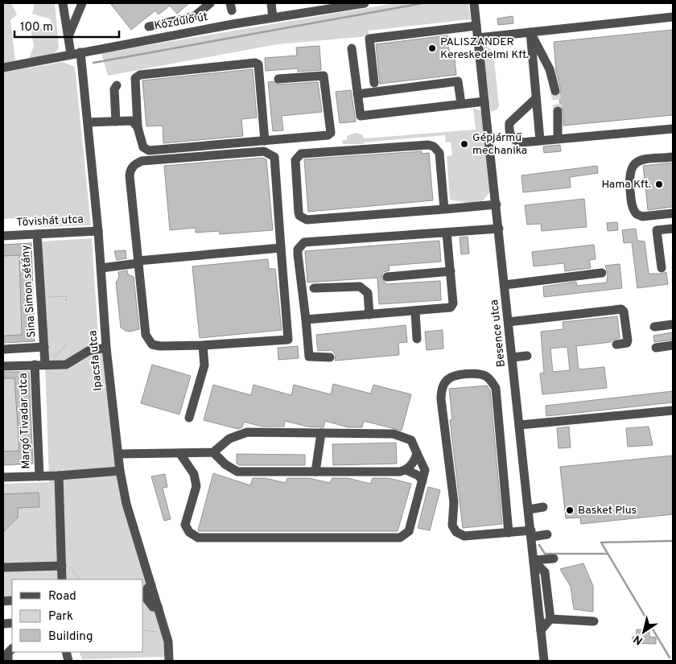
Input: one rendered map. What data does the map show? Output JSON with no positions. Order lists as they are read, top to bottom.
{
  "streets": {
    "street": [
      "Közdűlő út",
      "Tövishát utca",
      "Sina Simon sétány",
      "Besence utca",
      "Ipacsfa utca",
      "Margó Tivadar utca"
    ]
  },
  "crossings": [
    ["Közdűlő út", "Ipacsfa utca"],
    ["Tövishát utca", "Sina Simon sétány"],
    ["Tövishát utca", "Ipacsfa utca"],
    ["Ipacsfa utca", "Margó Tivadar utca"]
  ],
  "places": [
    "PALISZANDER Kereskedelmi Kft.",
    "Gépjármű mechanika",
    "Hama Kft.",
    "Basket Plus"
  ],
  "legend": ["Road", "Park", "Building"],
  "scale_bar": "100 m",
  "north": "bottom left"
}
